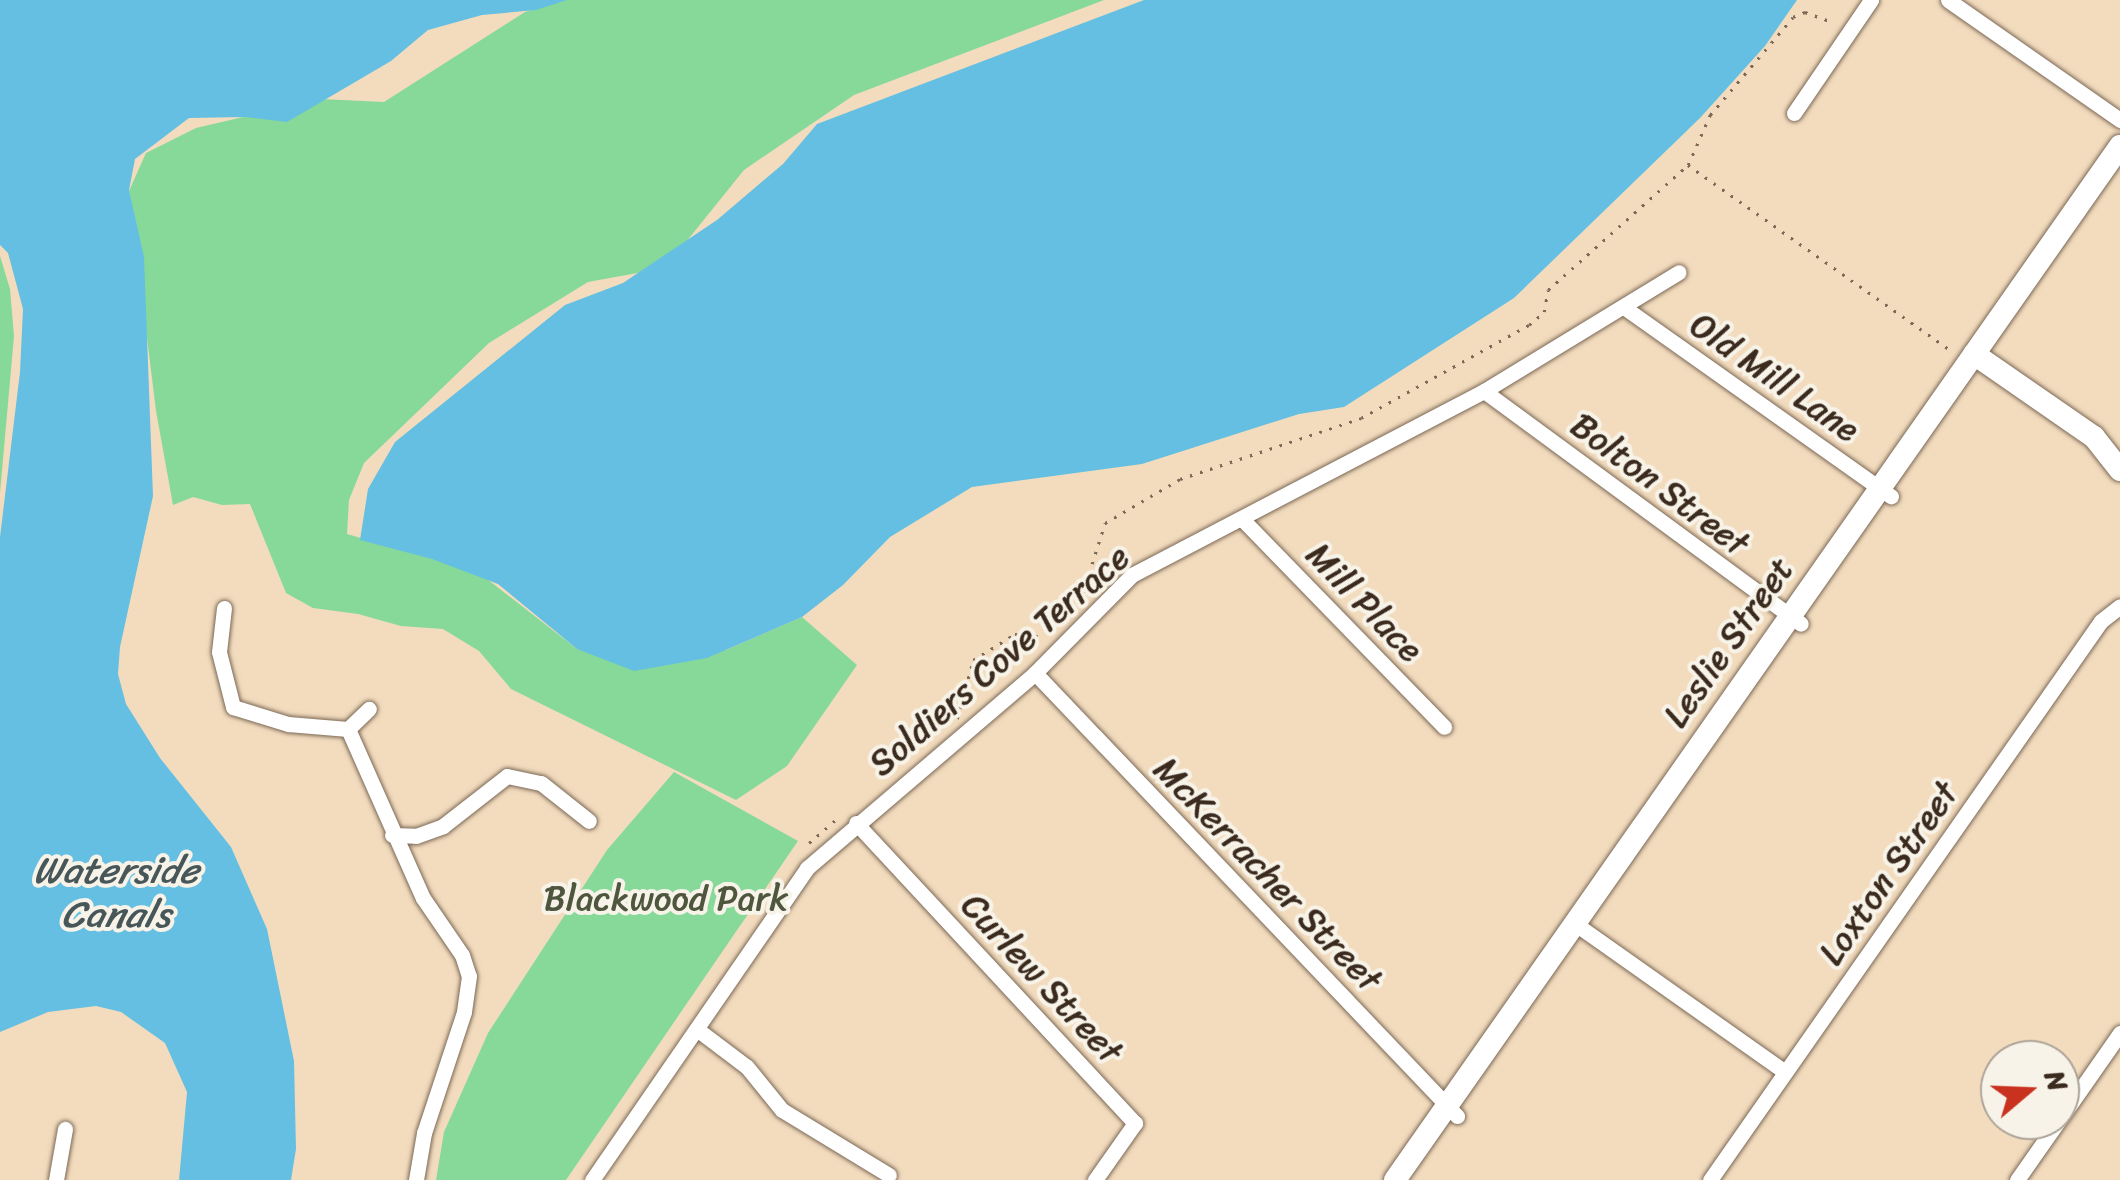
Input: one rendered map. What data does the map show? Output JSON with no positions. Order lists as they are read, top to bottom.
{
  "streets": {
    "street": [
      "Old Mill Lane",
      "Bolton Street",
      "Mill Place",
      "Leslie Street",
      "Soldiers Cove Terrace",
      "Loxton Street",
      "McKerracher Street",
      "Curlew Street"
    ]
  },
  "crossings": [
    ["Old Mill Lane", "Leslie Street"],
    ["Old Mill Lane", "Soldiers Cove Terrace"],
    ["Bolton Street", "Leslie Street"],
    ["Bolton Street", "Soldiers Cove Terrace"],
    ["Mill Place", "Soldiers Cove Terrace"],
    ["Leslie Street", "McKerracher Street"],
    ["Soldiers Cove Terrace", "McKerracher Street"],
    ["Soldiers Cove Terrace", "Curlew Street"]
  ],
  "water": ["Waterside Canals"],
  "parks": ["Blackwood Park"],
  "north": "right"
}
